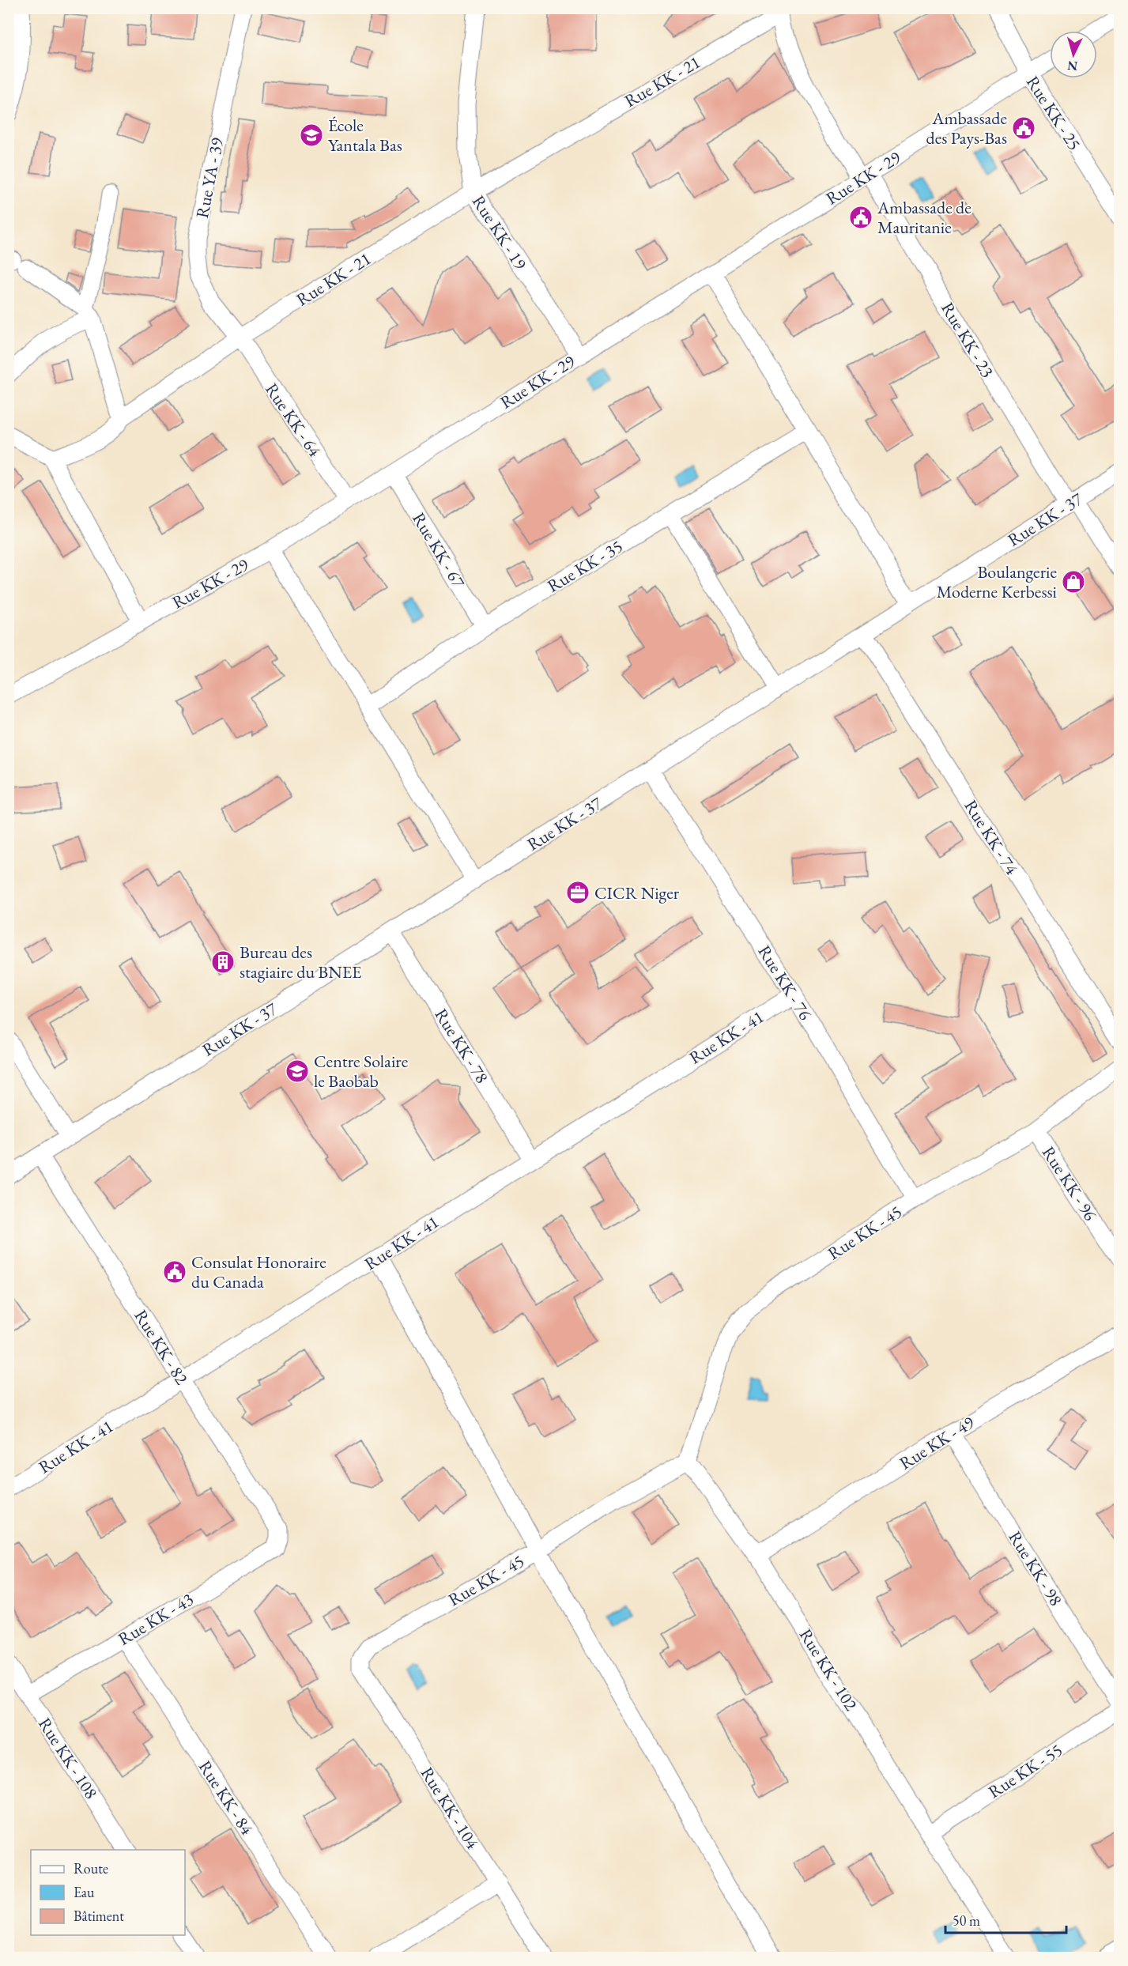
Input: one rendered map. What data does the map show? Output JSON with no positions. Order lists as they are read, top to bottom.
{
  "streets": {
    "street": [
      "Rue KK - 21",
      "Rue KK - 25",
      "Rue YA - 39",
      "Rue KK - 29",
      "Rue KK - 19",
      "Rue KK - 23",
      "Rue KK - 64",
      "Rue KK - 37",
      "Rue KK - 67",
      "Rue KK - 35",
      "Rue KK - 74",
      "Rue KK - 76",
      "Rue KK - 41",
      "Rue KK - 78",
      "Rue KK - 96",
      "Rue KK - 45",
      "Rue KK - 82",
      "Rue KK - 49",
      "Rue KK - 98",
      "Rue KK - 43",
      "Rue KK - 102",
      "Rue KK - 108",
      "Rue KK - 55",
      "Rue KK - 84",
      "Rue KK - 104"
    ]
  },
  "crossings": [
    ["Rue KK - 21", "Rue YA - 39"],
    ["Rue KK - 21", "Rue KK - 19"],
    ["Rue KK - 21", "Rue KK - 23"],
    ["Rue KK - 21", "Rue KK - 64"],
    ["Rue KK - 25", "Rue KK - 29"],
    ["Rue YA - 39", "Rue KK - 64"],
    ["Rue KK - 29", "Rue KK - 19"],
    ["Rue KK - 29", "Rue KK - 23"],
    ["Rue KK - 29", "Rue KK - 64"],
    ["Rue KK - 29", "Rue KK - 67"],
    ["Rue KK - 23", "Rue KK - 37"],
    ["Rue KK - 37", "Rue KK - 74"],
    ["Rue KK - 37", "Rue KK - 76"],
    ["Rue KK - 37", "Rue KK - 78"],
    ["Rue KK - 37", "Rue KK - 82"],
    ["Rue KK - 67", "Rue KK - 35"],
    ["Rue KK - 76", "Rue KK - 41"],
    ["Rue KK - 76", "Rue KK - 45"],
    ["Rue KK - 41", "Rue KK - 78"],
    ["Rue KK - 41", "Rue KK - 82"],
    ["Rue KK - 96", "Rue KK - 45"],
    ["Rue KK - 45", "Rue KK - 102"],
    ["Rue KK - 45", "Rue KK - 104"],
    ["Rue KK - 82", "Rue KK - 43"],
    ["Rue KK - 49", "Rue KK - 98"],
    ["Rue KK - 49", "Rue KK - 102"],
    ["Rue KK - 43", "Rue KK - 108"],
    ["Rue KK - 43", "Rue KK - 84"],
    ["Rue KK - 102", "Rue KK - 55"]
  ],
  "places": {
    "public building": ["Ambassade des Pays-Bas", "Ambassade de Mauritanie", "Consulat Honoraire du Canada"],
    "school or university": ["École Yantala Bas", "Centre Solaire le Baobab"],
    "shop": ["Boulangerie Moderne Kerbessi"],
    "office": ["CICR Niger"],
    "building": ["Bureau des stagiaire du BNEE"]
  },
  "legend": ["Route", "Eau", "Bâtiment"],
  "scale_bar": "50 m",
  "north": "bottom"
}
